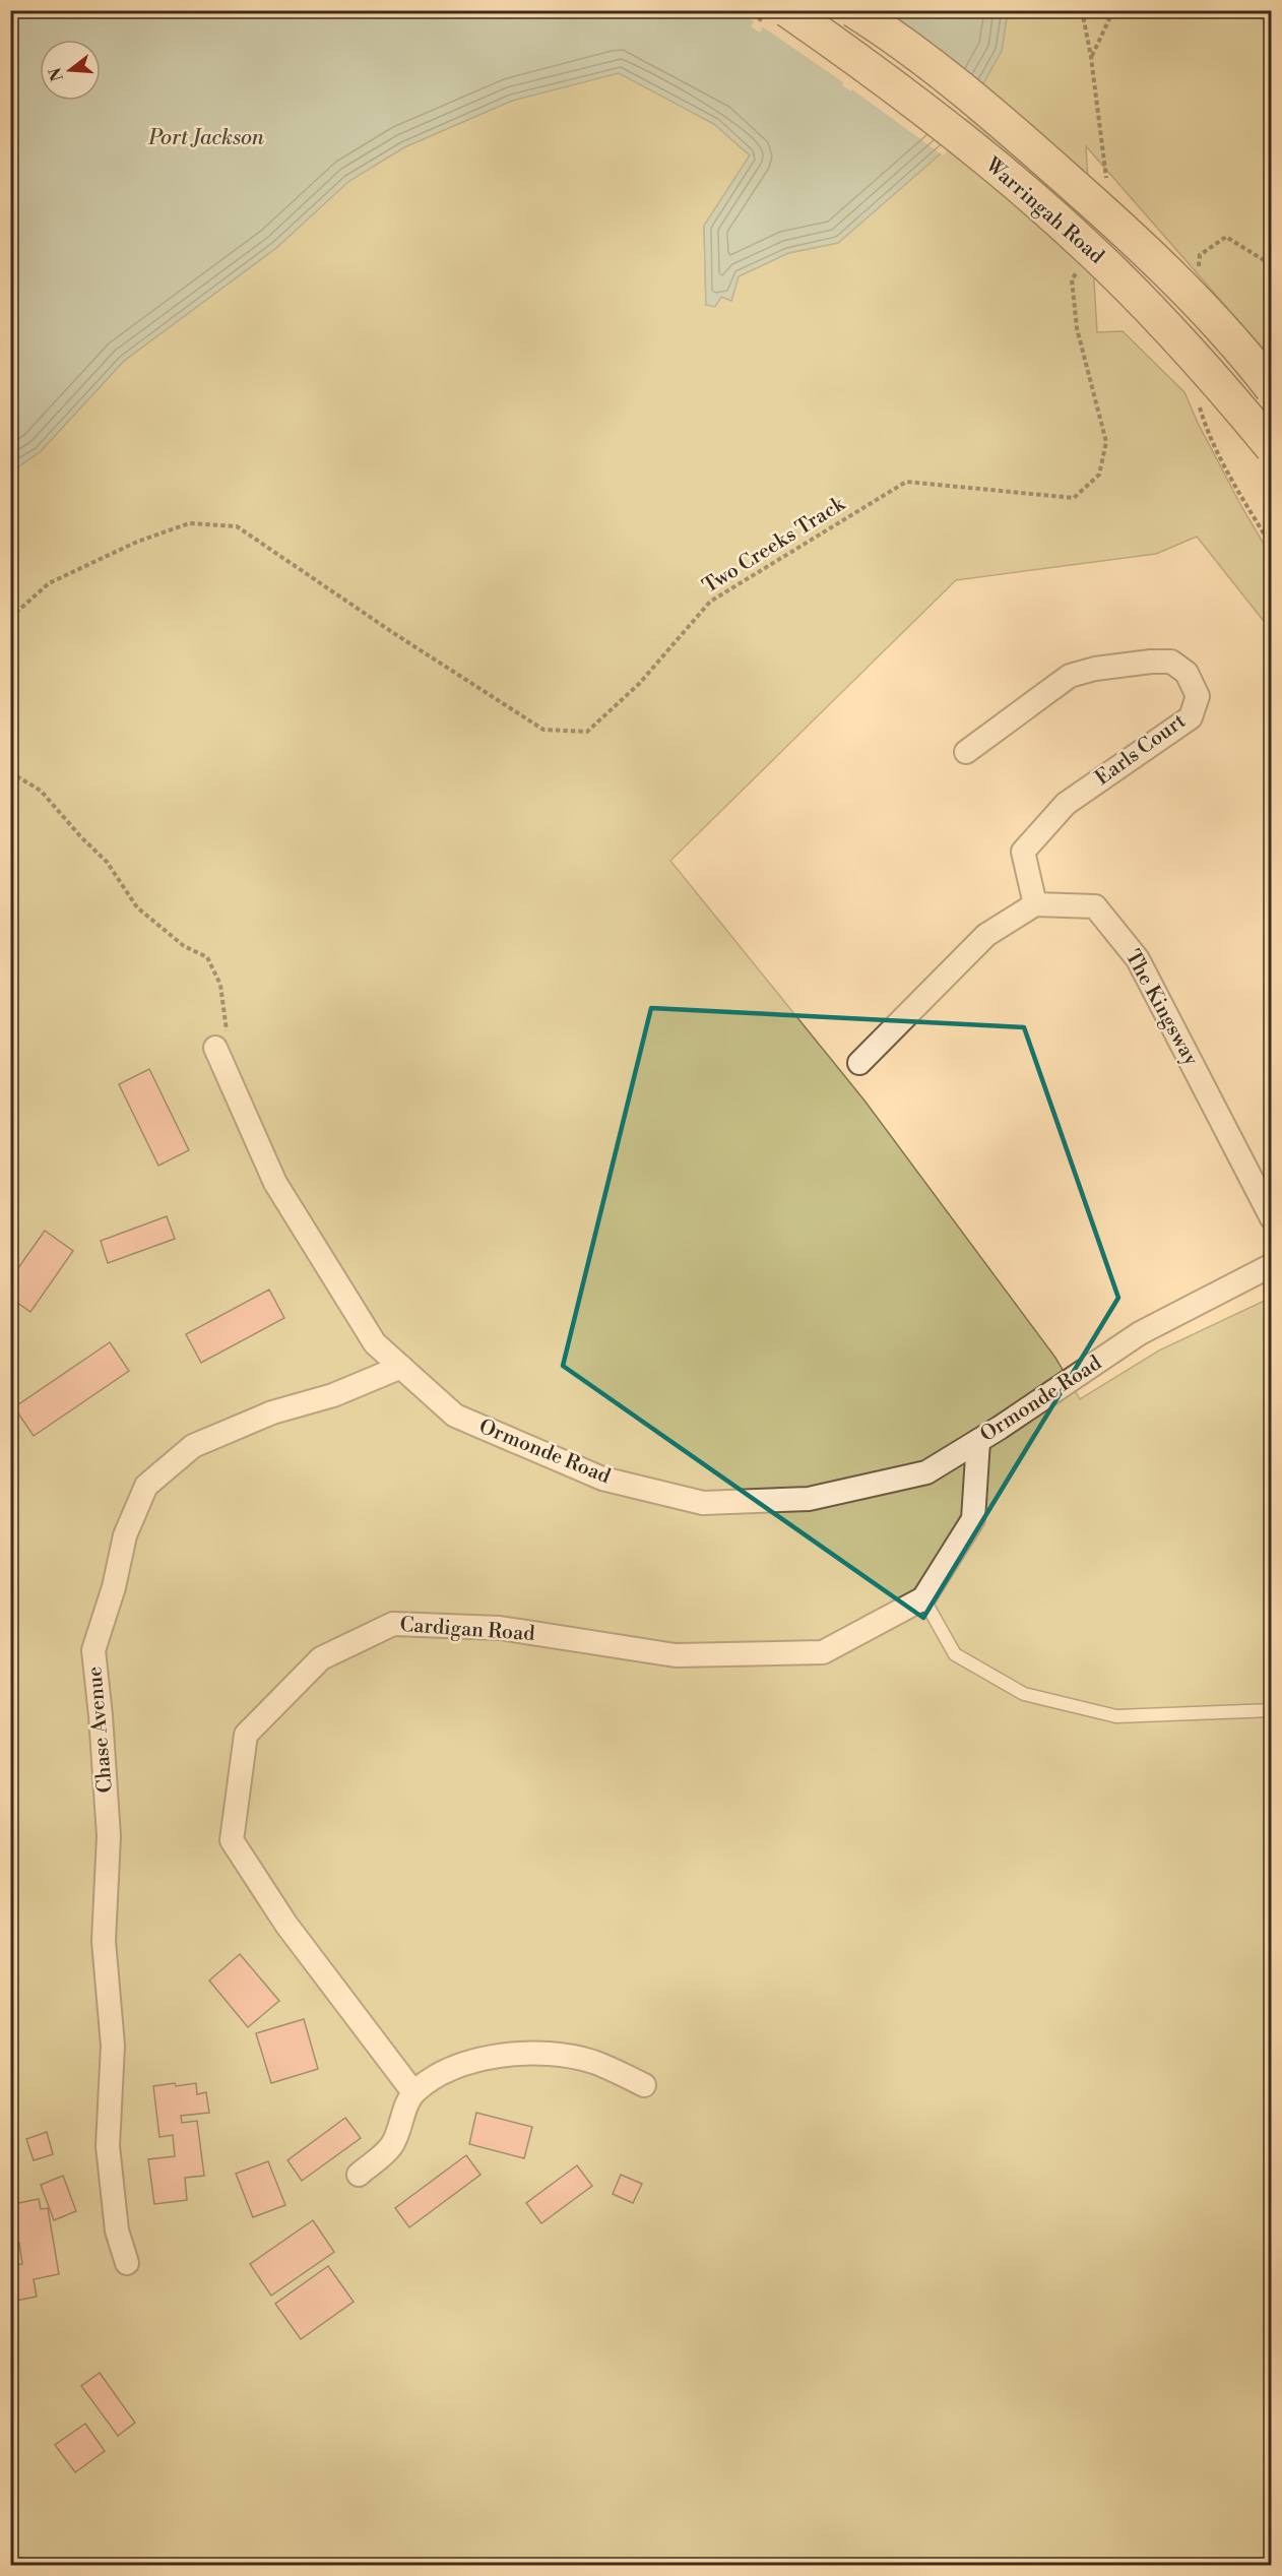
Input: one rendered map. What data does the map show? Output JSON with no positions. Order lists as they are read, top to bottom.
{
  "streets": {
    "highway": ["Warringah Road"],
    "street": [
      "Earls Court",
      "The Kingsway",
      "Ormonde Road",
      "Cardigan Road",
      "Chase Avenue"
    ],
    "path": ["Two Creeks Track"]
  },
  "crossings": [
    ["Earls Court", "The Kingsway"],
    ["Ormonde Road", "Cardigan Road"],
    ["Ormonde Road", "Chase Avenue"]
  ],
  "water": ["Port Jackson"],
  "north": "left"
}
